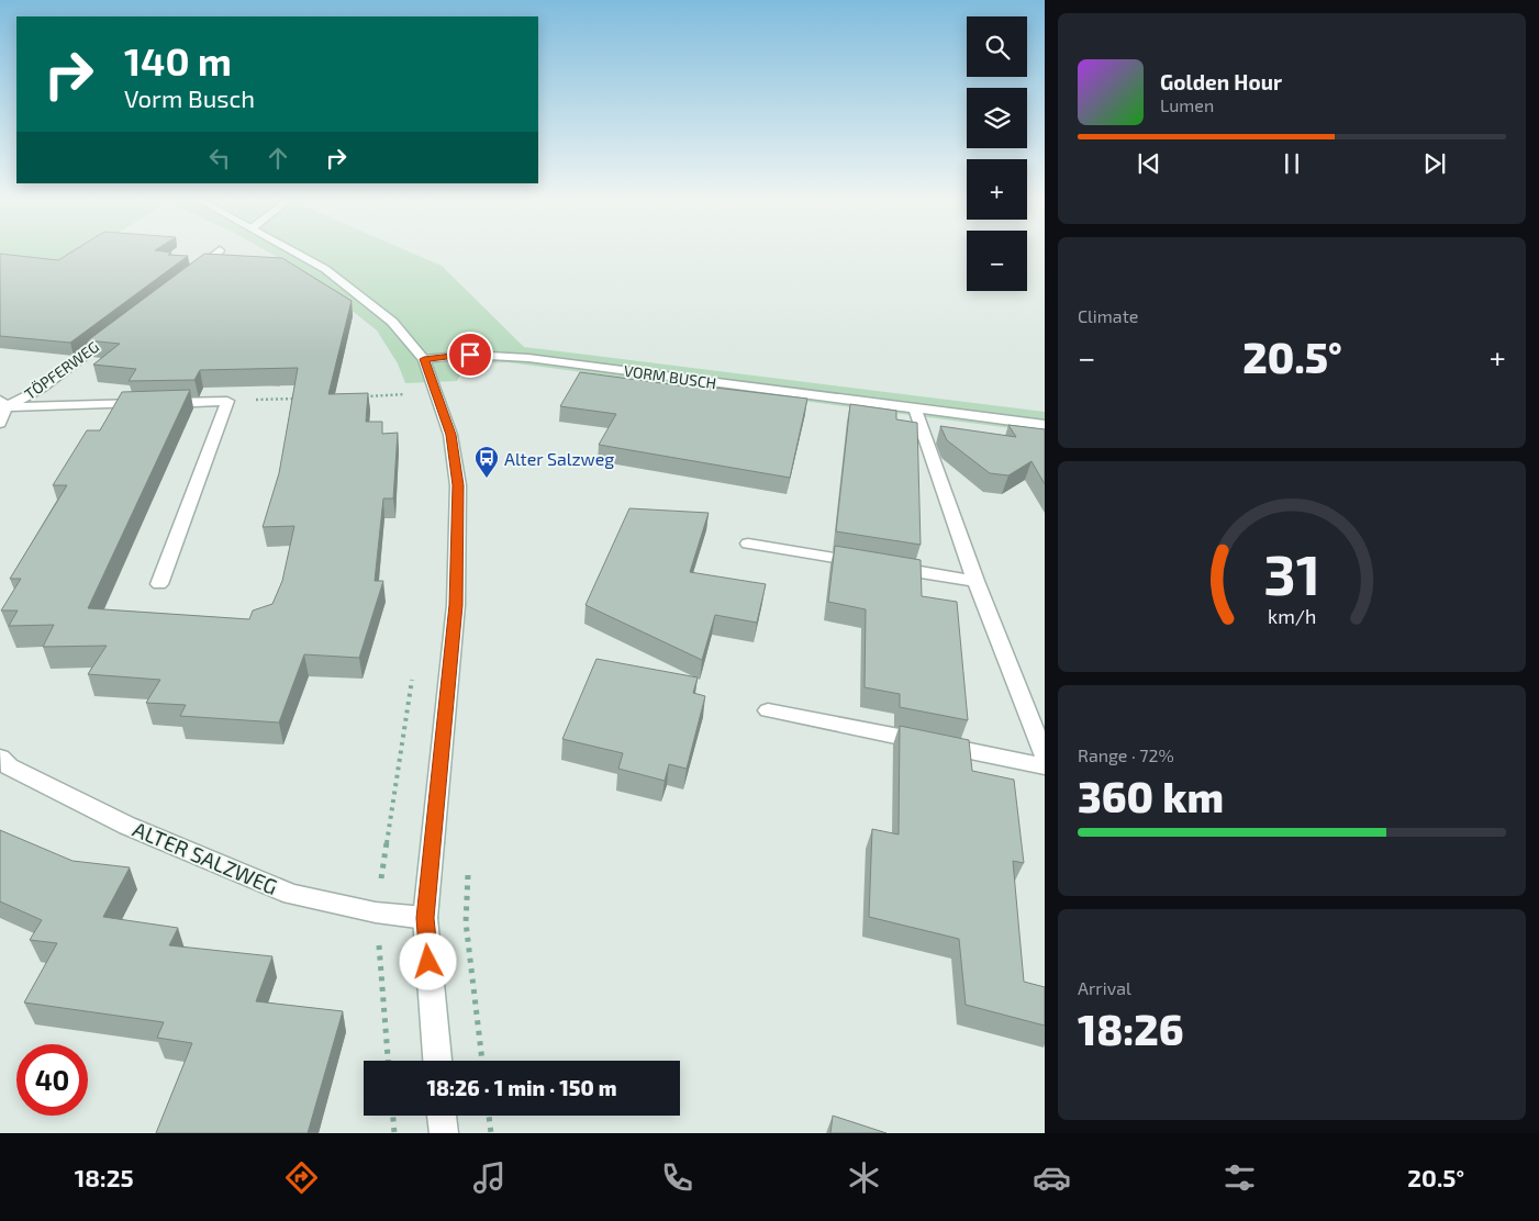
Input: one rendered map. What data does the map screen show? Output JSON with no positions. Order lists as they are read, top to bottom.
{
  "streets": {
    "street": ["TÖPFERWEG", "VORM BUSCH", "ALTER SALZWEG"]
  },
  "places": {
    "bus stop": ["Alter Salzweg"]
  },
  "page": {
    "map_buttons": ["+", "−"],
    "turn": ["140 m", "Vorm Busch"],
    "song": ["Golden Hour", "Lumen"],
    "tile": [
      "Climate",
      ["Range · 72%", "360 km"],
      ["Arrival", "18:26"]
    ],
    "heat": ["−", "20.5°", "+"],
    "limit": "40",
    "trip": "18:26 · 1 min · 150 m",
    "tabs": ["18:25", "20.5°"],
    "gauge": ["31", "km/h"]
  }
}
